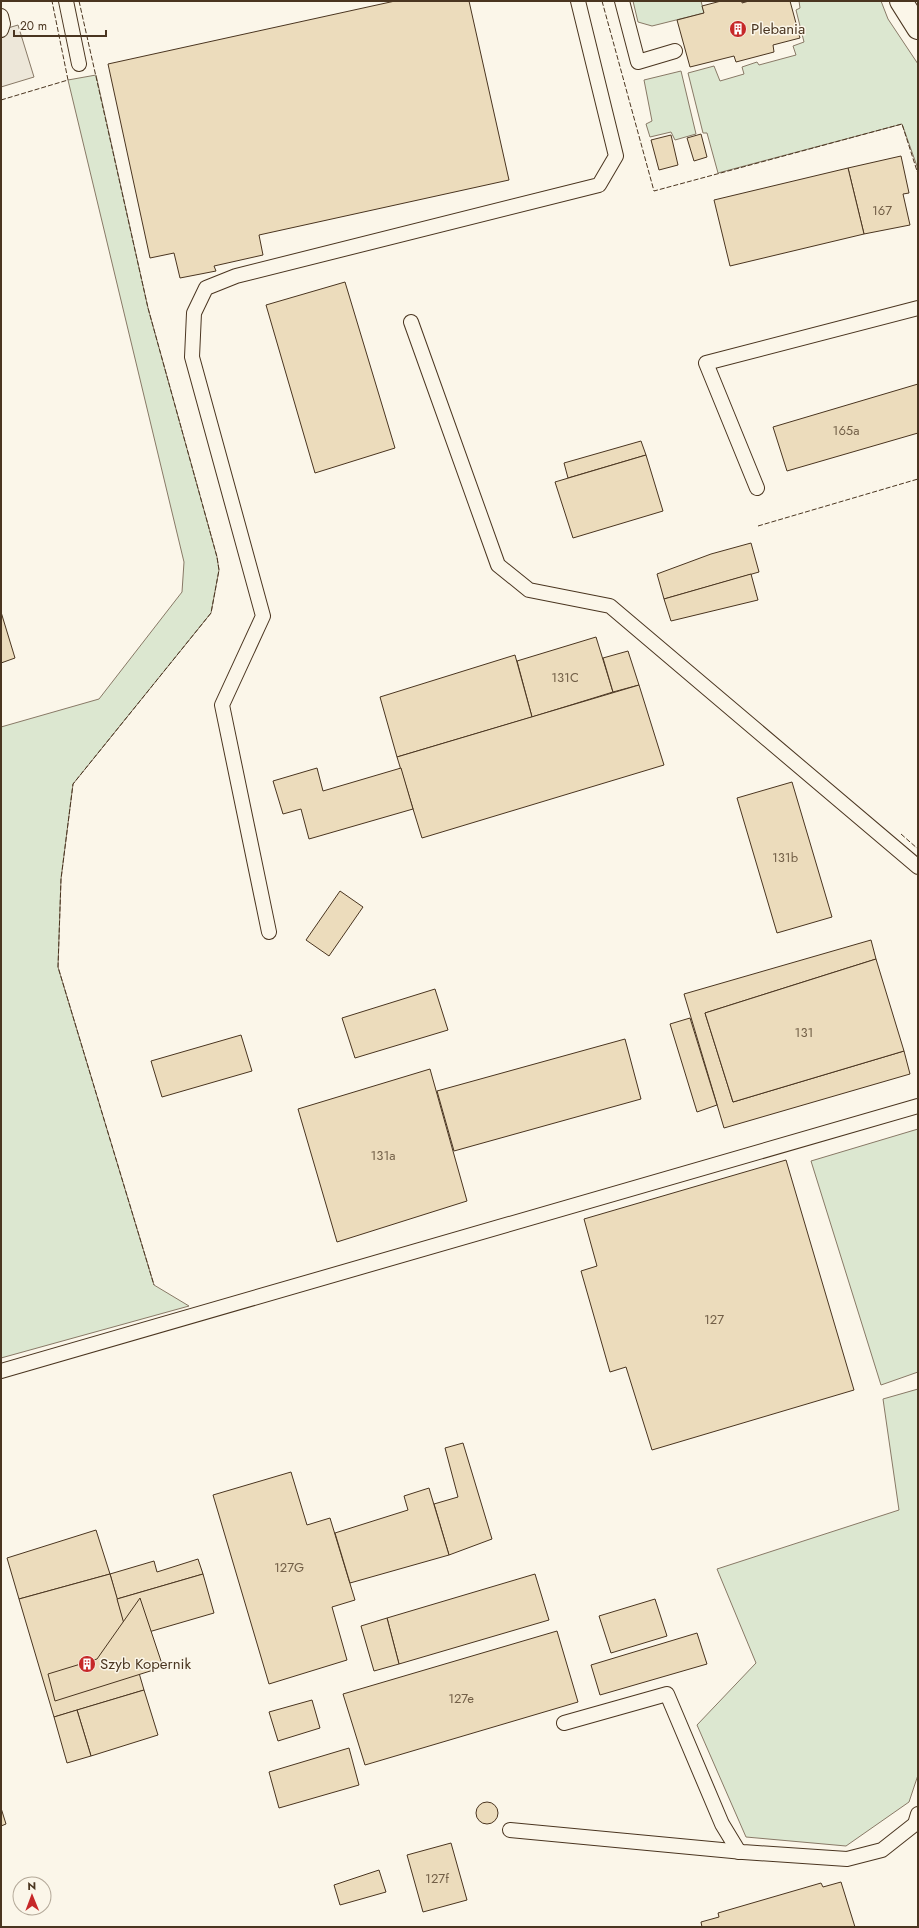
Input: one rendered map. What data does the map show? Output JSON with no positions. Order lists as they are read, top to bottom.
{
  "places": {
    "building": ["Plebania", "Szyb Kopernik"]
  },
  "house_numbers": [
    "167",
    "165a",
    "131C",
    "131b",
    "131",
    "131a",
    "127",
    "127G",
    "127e",
    "127f"
  ],
  "scale_bar": "20 m",
  "north": "top"
}
